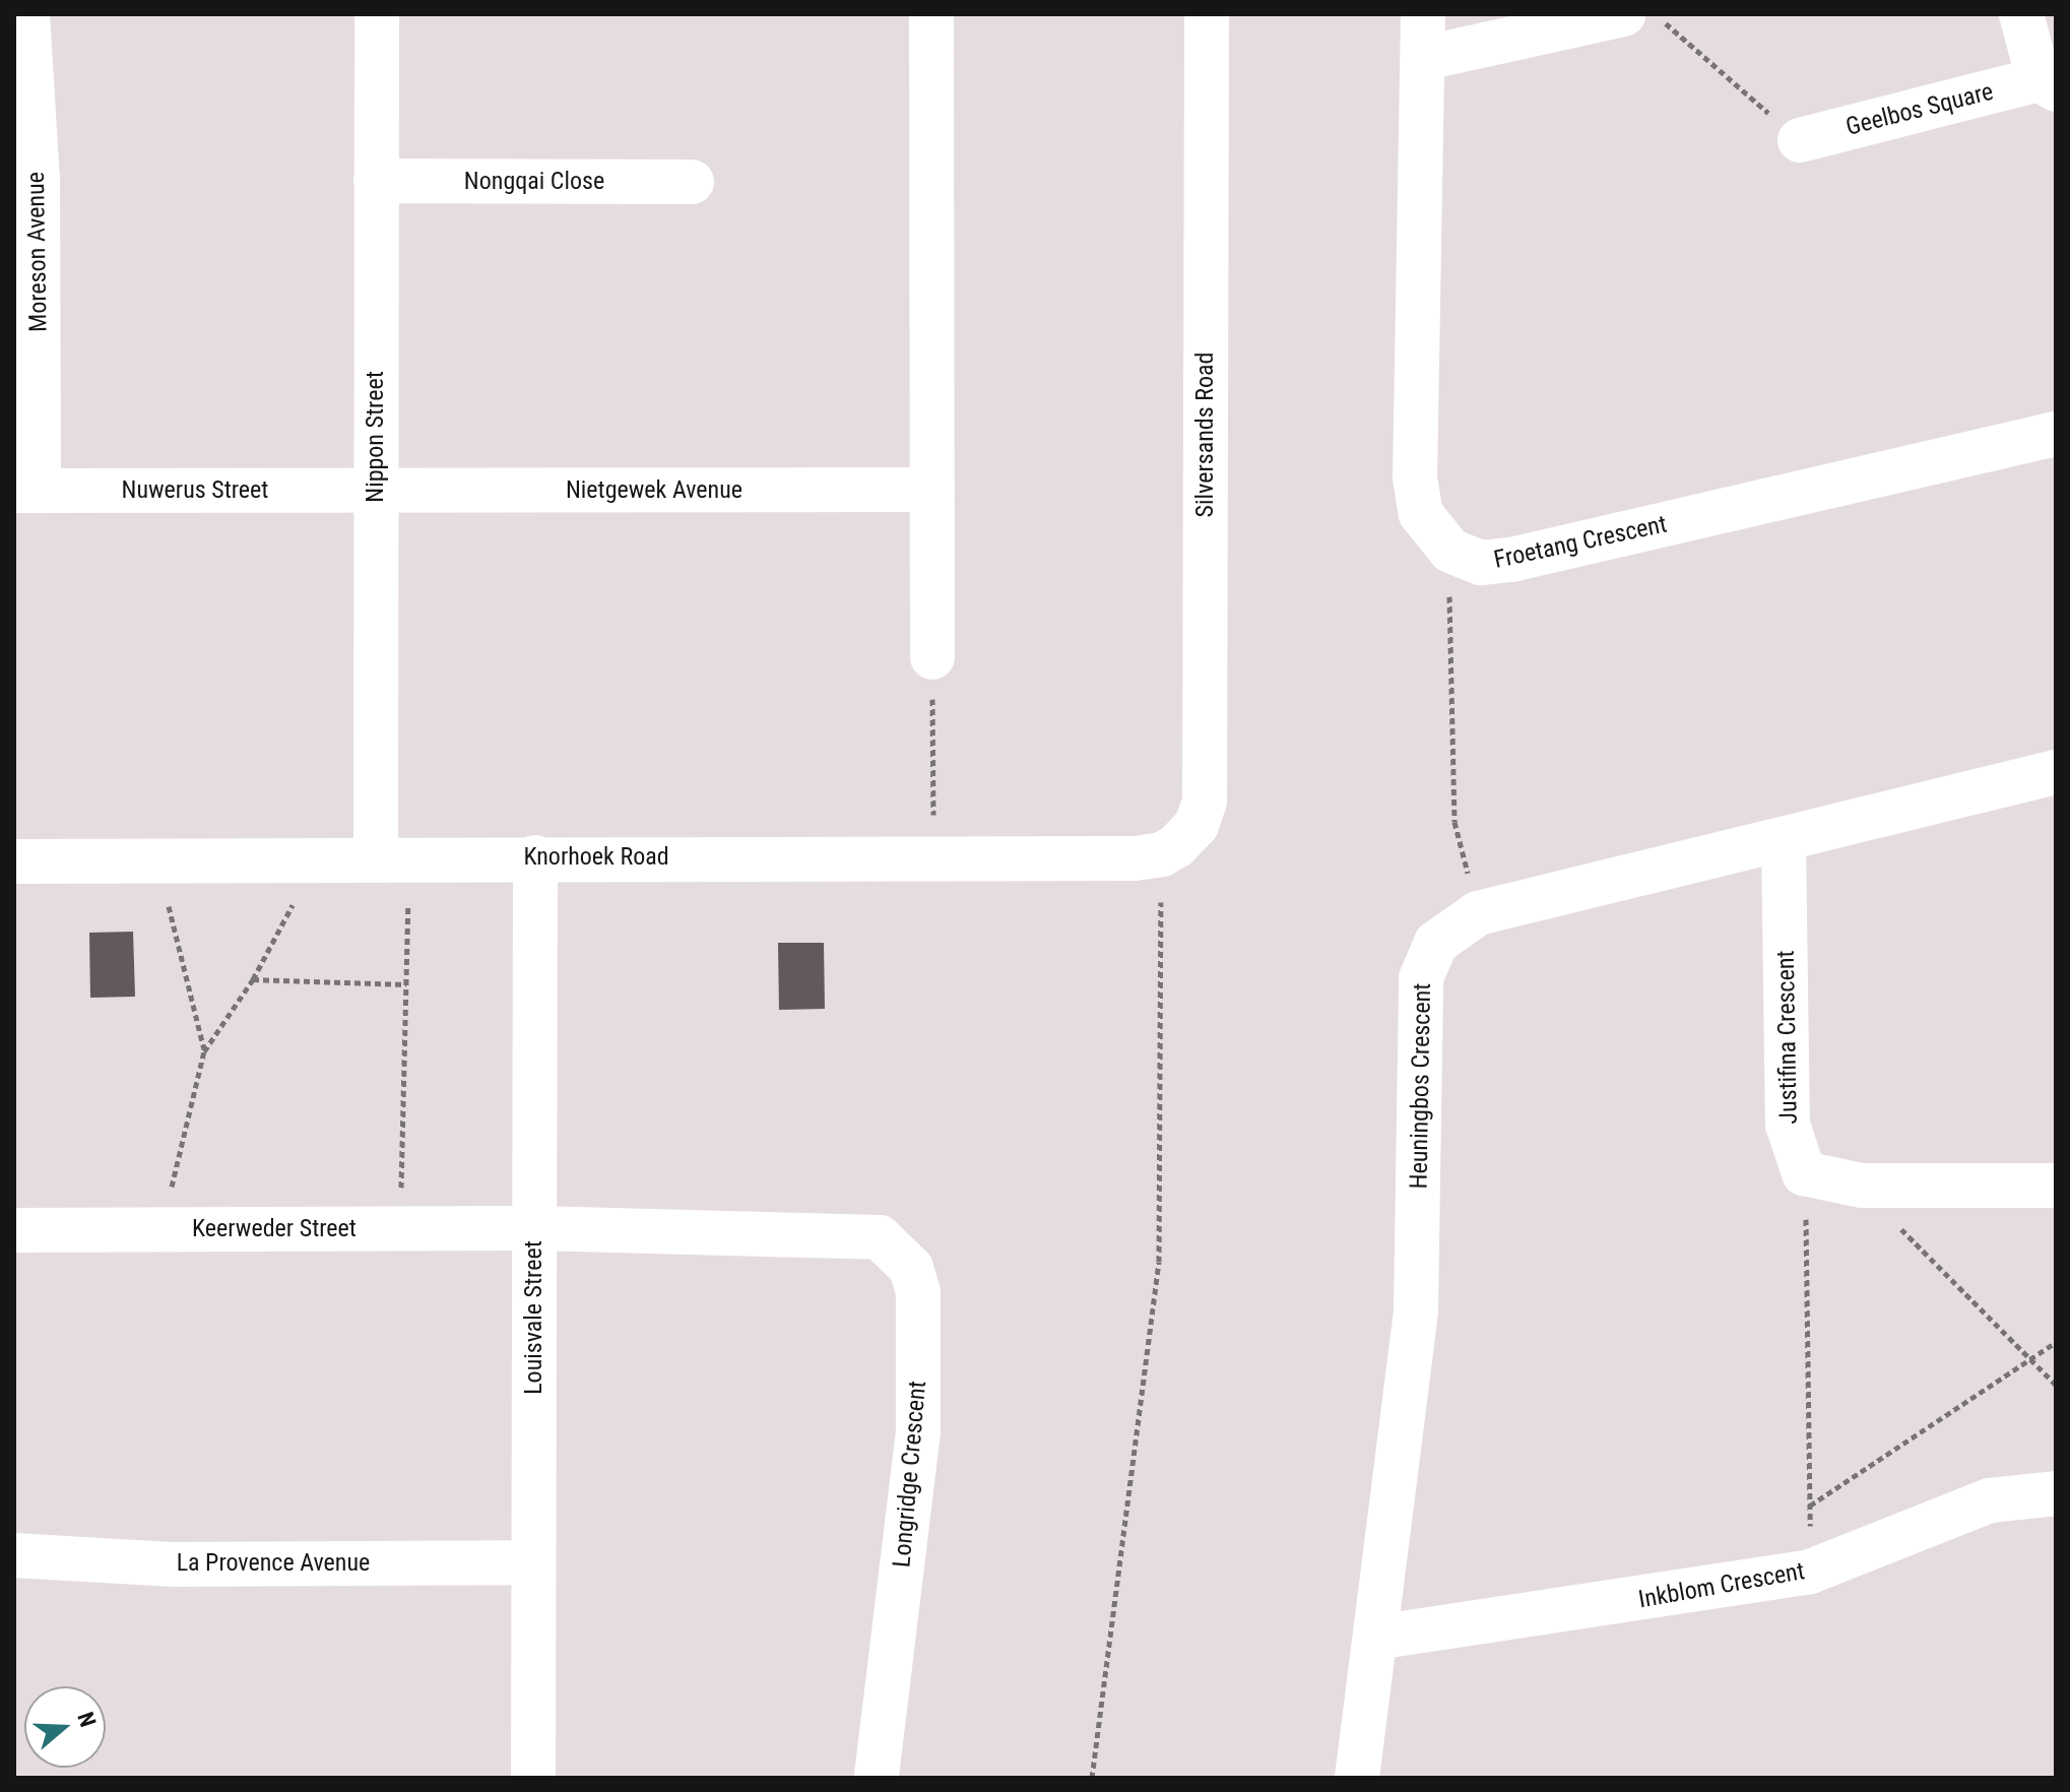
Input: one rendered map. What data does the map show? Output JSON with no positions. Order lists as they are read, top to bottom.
{
  "streets": {
    "street": [
      "Geelbos Square",
      "Nongqai Close",
      "Moreson Avenue",
      "Silversands Road",
      "Nippon Street",
      "Nuwerus Street",
      "Nietgewek Avenue",
      "Froetang Crescent",
      "Knorhoek Road",
      "Justifina Crescent",
      "Heuningbos Crescent",
      "Keerweder Street",
      "Louisvale Street",
      "Longridge Crescent",
      "La Provence Avenue",
      "Inkblom Crescent"
    ]
  },
  "crossings": [
    ["Nongqai Close", "Nippon Street"],
    ["Moreson Avenue", "Nuwerus Street"],
    ["Silversands Road", "Knorhoek Road"],
    ["Nippon Street", "Nuwerus Street"],
    ["Nippon Street", "Nietgewek Avenue"],
    ["Nippon Street", "Knorhoek Road"],
    ["Nuwerus Street", "Nietgewek Avenue"],
    ["Knorhoek Road", "Louisvale Street"],
    ["Justifina Crescent", "Heuningbos Crescent"],
    ["Heuningbos Crescent", "Inkblom Crescent"],
    ["Keerweder Street", "Louisvale Street"],
    ["Keerweder Street", "Longridge Crescent"],
    ["Louisvale Street", "Longridge Crescent"],
    ["Louisvale Street", "La Provence Avenue"]
  ],
  "north": "right"
}
